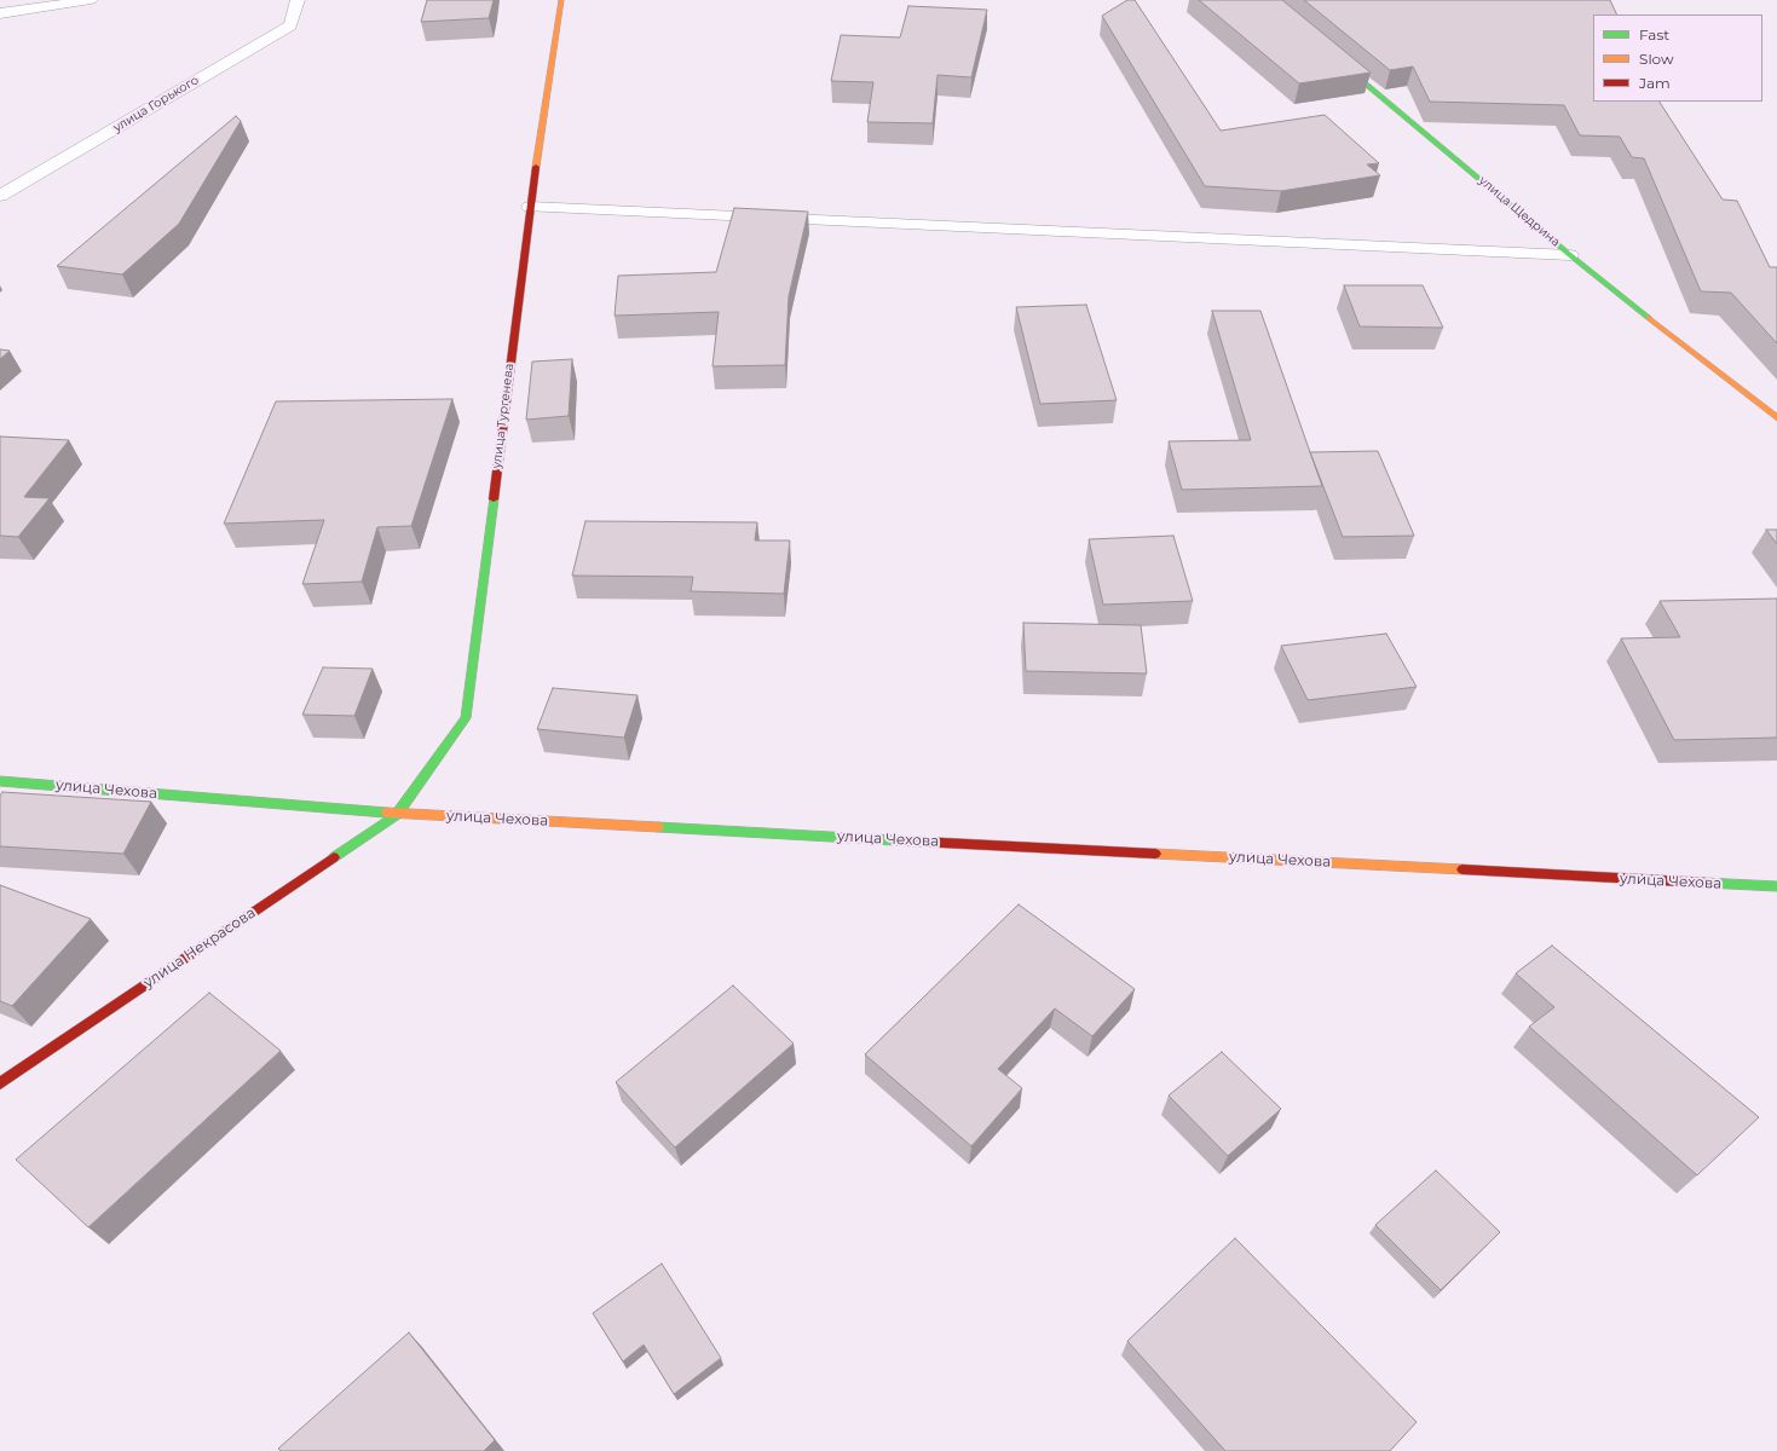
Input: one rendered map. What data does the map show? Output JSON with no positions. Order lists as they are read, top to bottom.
{
  "streets": {
    "street": [
      "улица Горького",
      "улица Щедрина",
      "улица Тургенева",
      "улица Чехова",
      "улица Некрасова"
    ]
  },
  "crossings": [
    ["улица Тургенева", "улица Чехова"],
    ["улица Тургенева", "улица Некрасова"],
    ["улица Чехова", "улица Некрасова"]
  ],
  "legend": ["Fast", "Slow", "Jam"]
}
